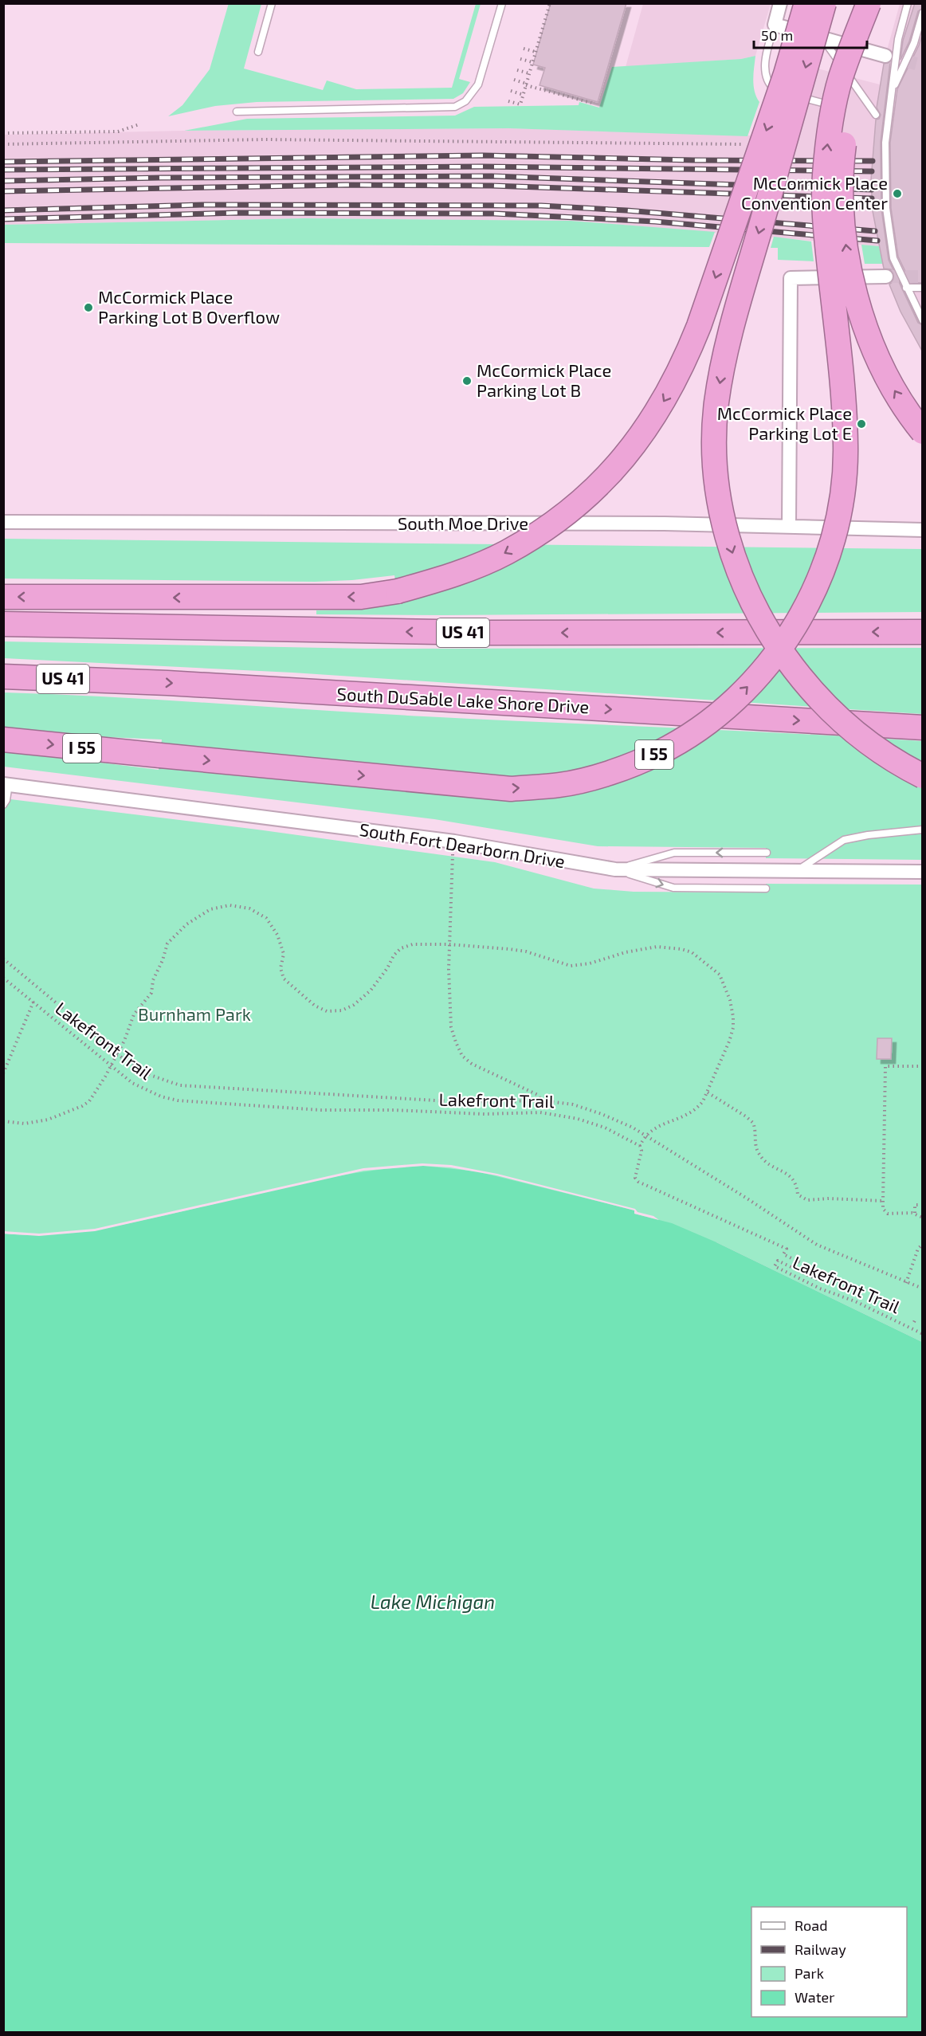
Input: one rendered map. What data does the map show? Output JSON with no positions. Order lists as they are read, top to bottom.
{
  "streets": {
    "highway": ["US 41", "South DuSable Lake Shore Drive", "I 55"],
    "street": ["South Moe Drive", "South Fort Dearborn Drive"],
    "path": ["Lakefront Trail"]
  },
  "water": ["Lake Michigan"],
  "parks": ["Burnham Park"],
  "places": [
    "McCormick Place Convention Center",
    "McCormick Place Parking Lot B Overflow",
    "McCormick Place Parking Lot B",
    "McCormick Place Parking Lot E"
  ],
  "legend": [
    "Road",
    "Railway",
    "Park",
    "Water"
  ],
  "scale_bar": "50 m"
}
